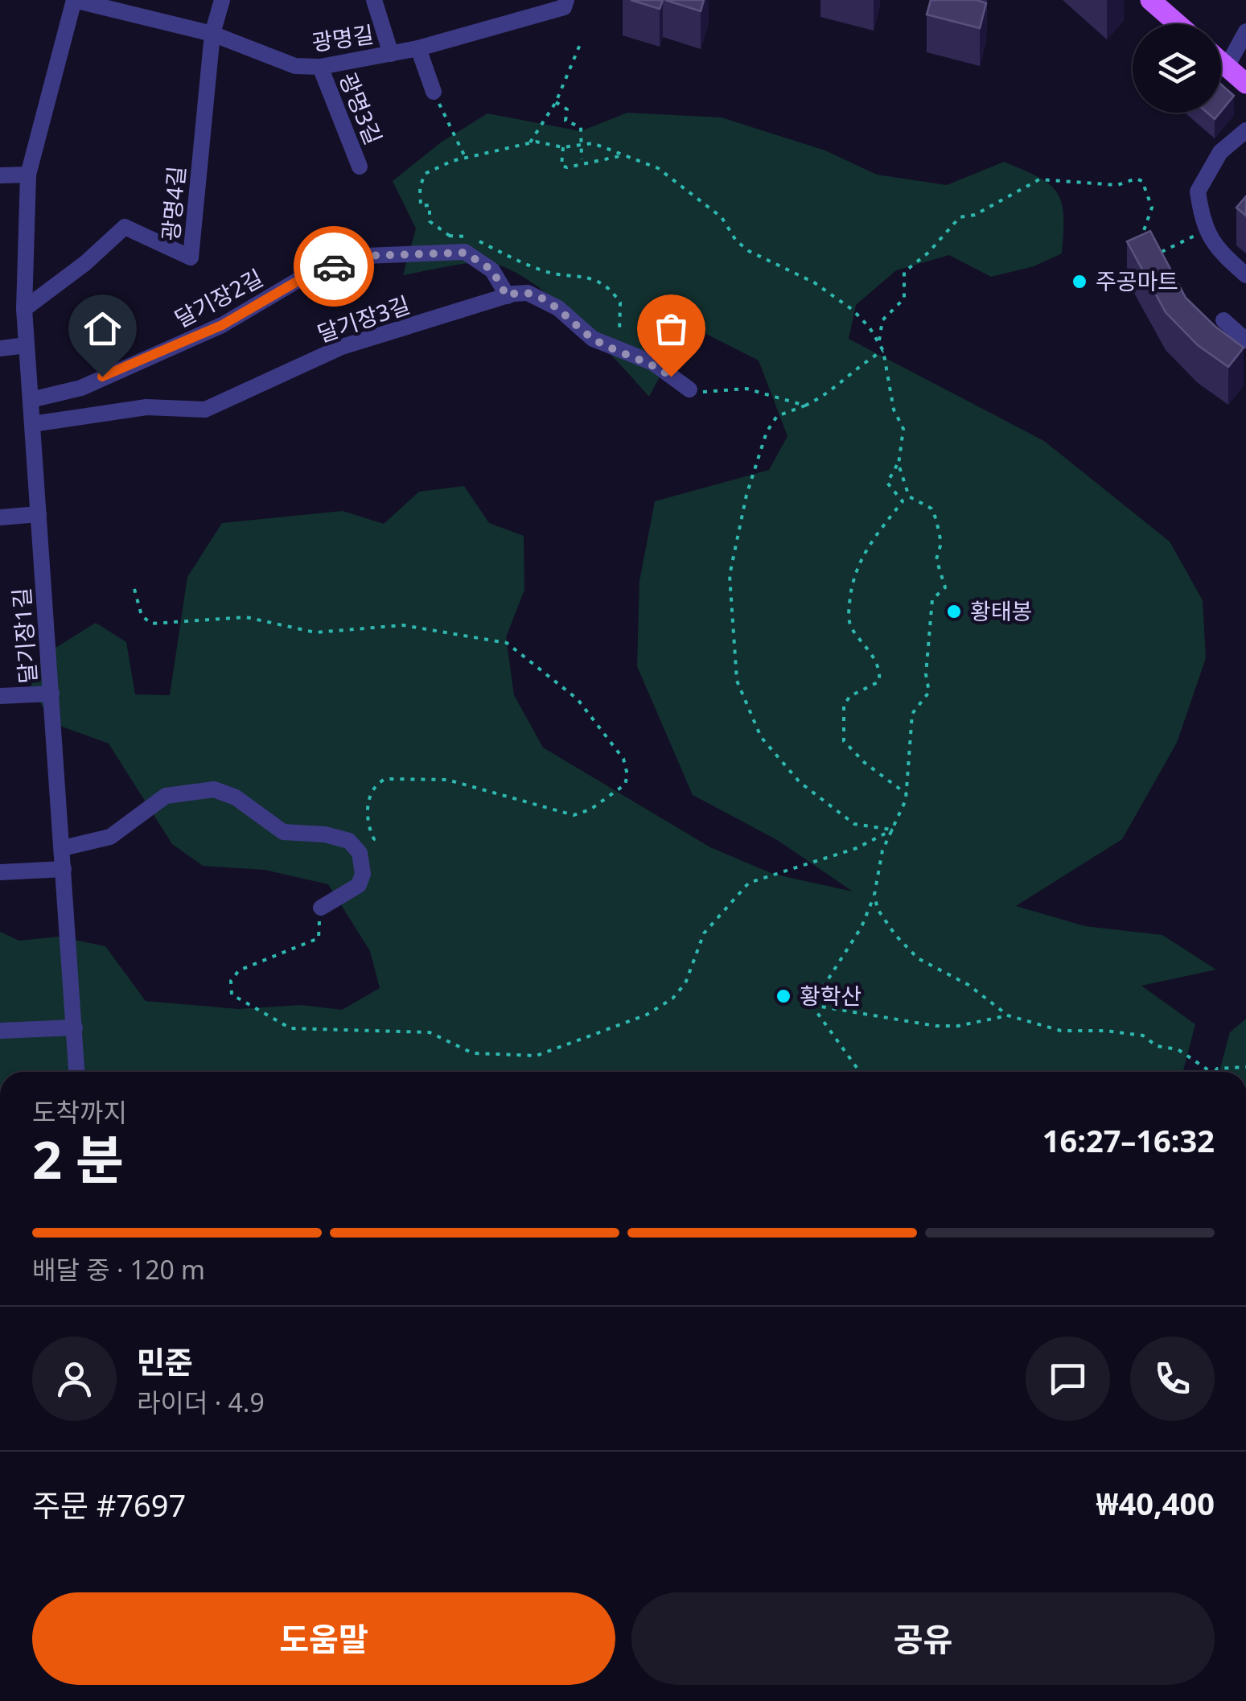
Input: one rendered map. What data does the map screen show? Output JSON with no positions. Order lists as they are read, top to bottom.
{
  "streets": {
    "street": [
      "광명길",
      "광명3길",
      "광명4길",
      "달기장2길",
      "달기장3길",
      "달기장1길"
    ]
  },
  "crossings": [
    ["광명길", "광명3길"],
    ["광명길", "광명4길"],
    ["광명길", "달기장1길"],
    ["광명4길", "달기장1길"],
    ["달기장2길", "달기장3길"],
    ["달기장2길", "달기장1길"],
    ["달기장3길", "달기장1길"]
  ],
  "places": ["주공마트", "황태봉", "황학산"],
  "page": {
    "heading": ["2 분", "도착까지", "16:27–16:32"],
    "panel": [
      "민준",
      "라이더 · 4.9",
      "주문 #7697",
      "₩40,400"
    ],
    "bar": "배달 중 · 120 m",
    "buttons": ["도움말", "공유"]
  }
}
